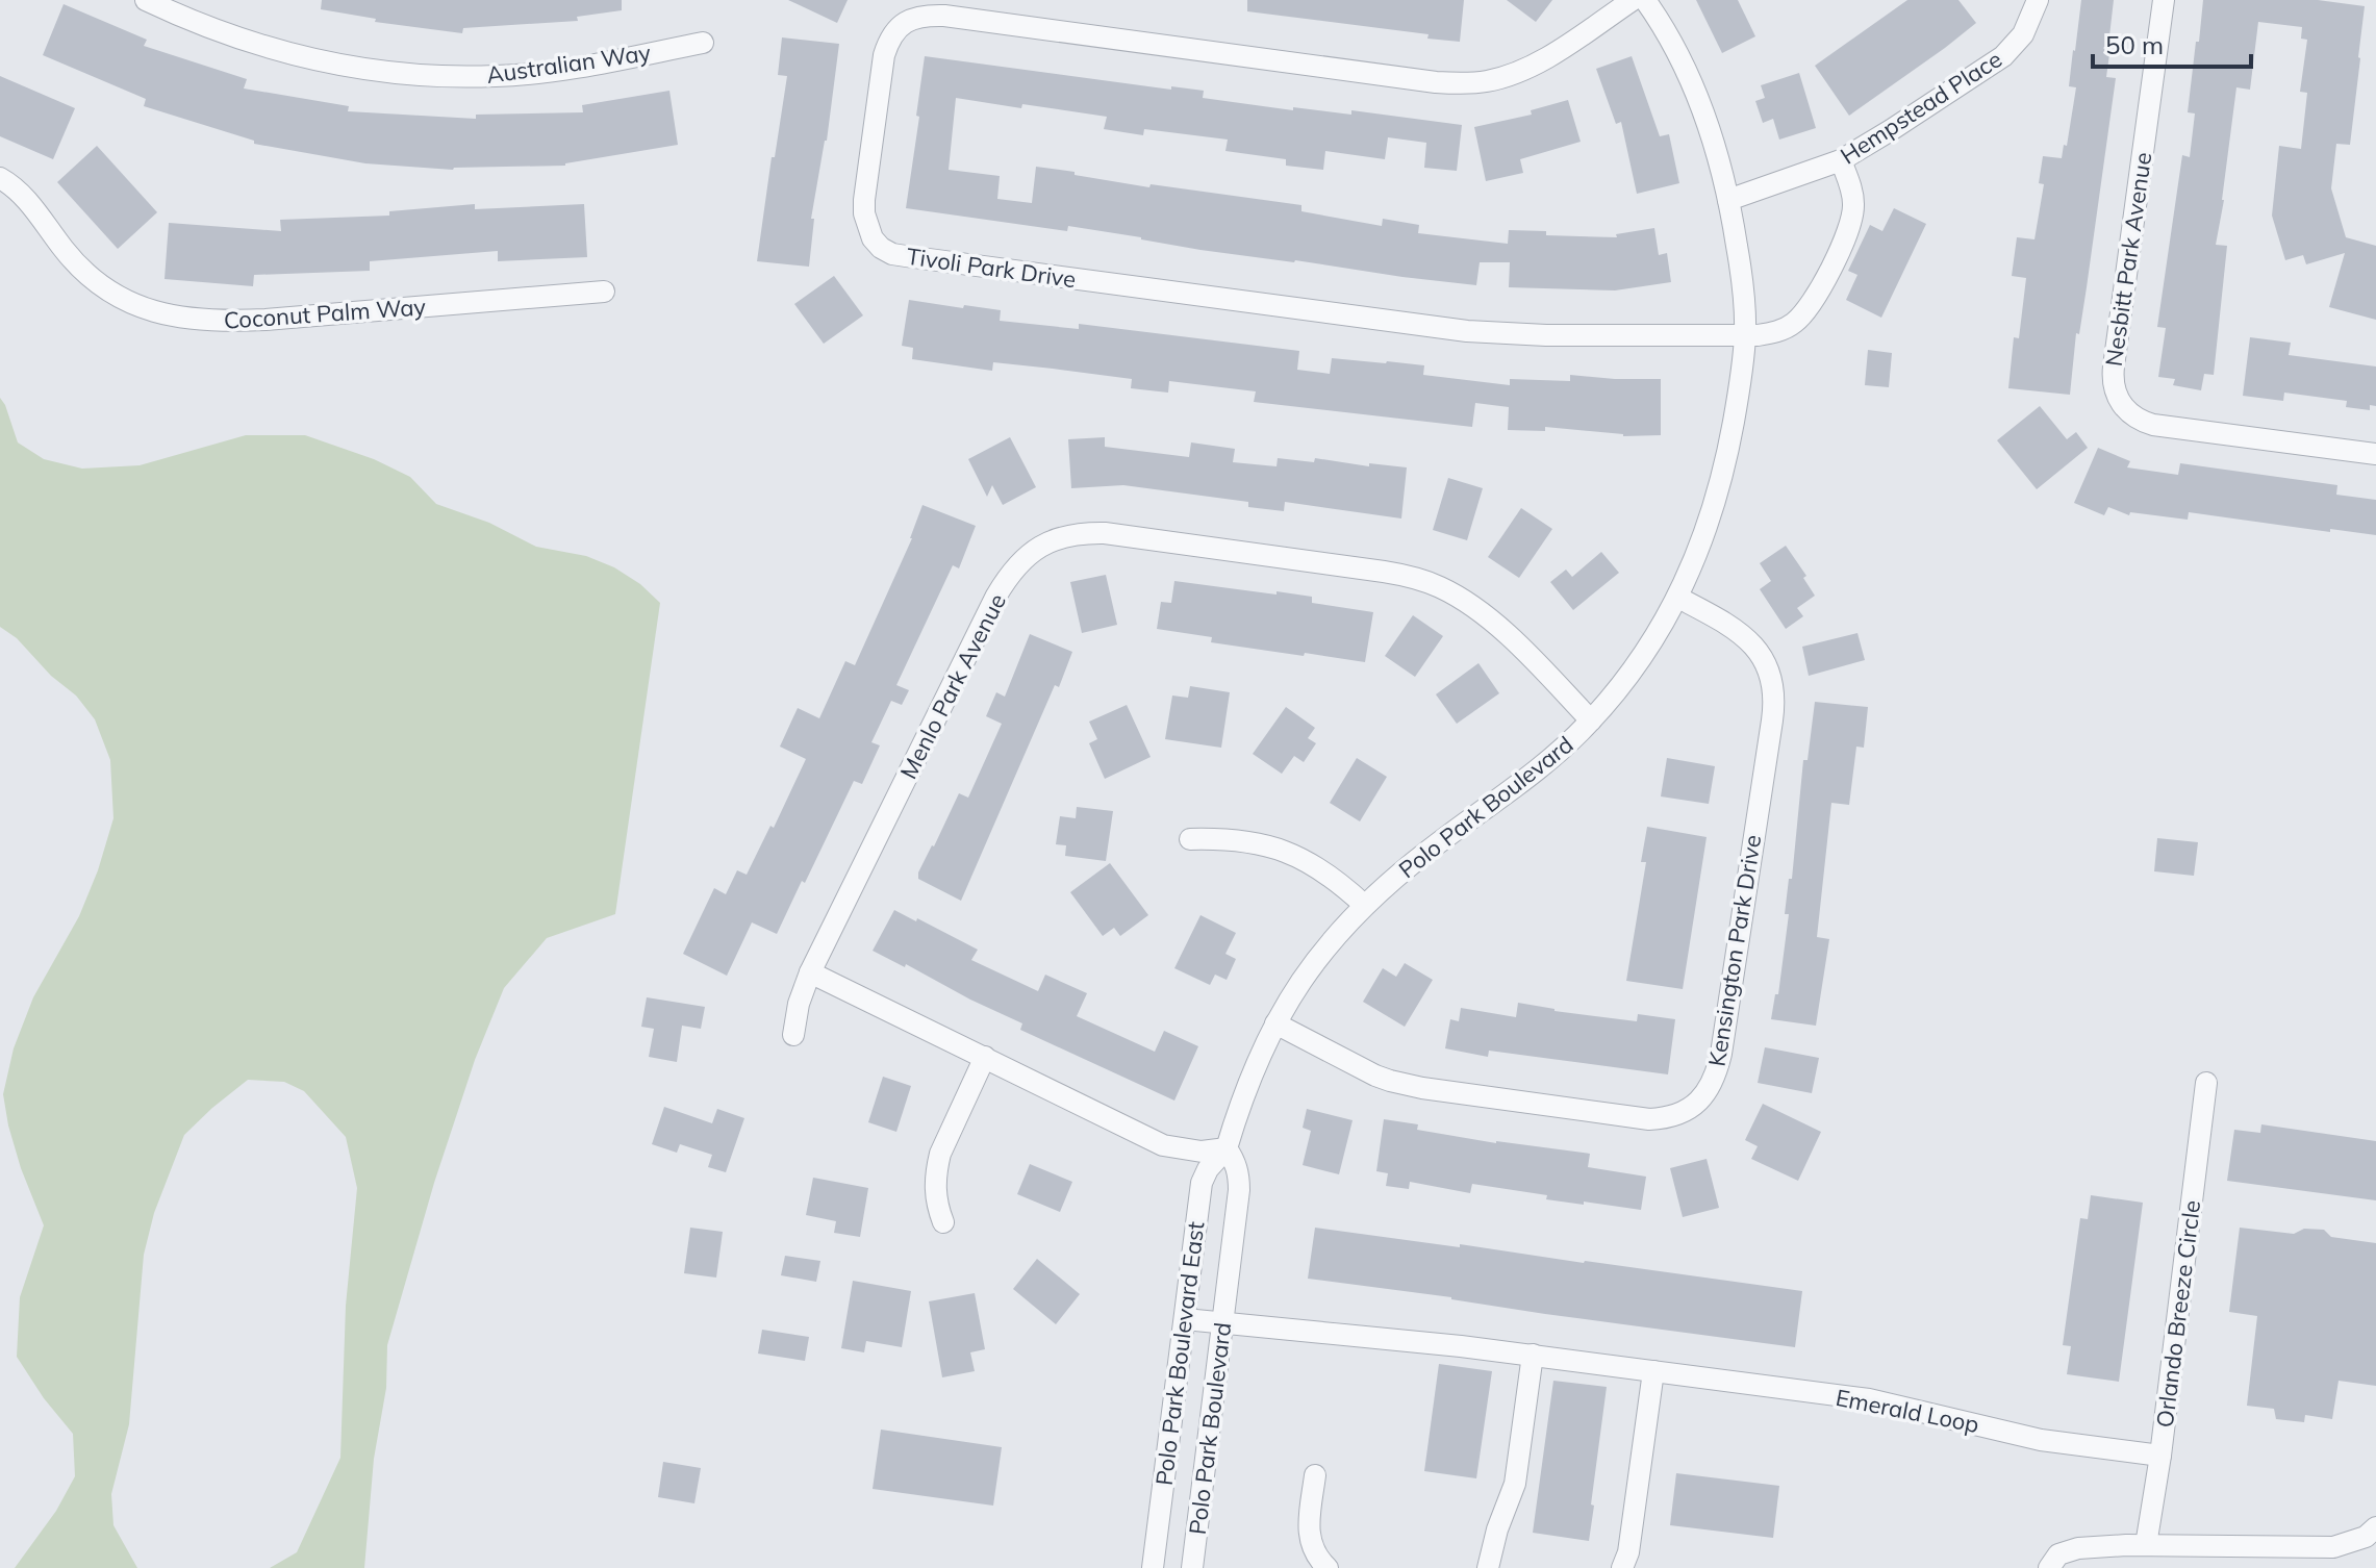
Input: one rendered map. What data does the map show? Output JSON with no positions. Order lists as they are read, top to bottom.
{
  "streets": {
    "street": [
      "Australian Way",
      "Hempstead Place",
      "Nesbitt Park Avenue",
      "Tivoli Park Drive",
      "Coconut Palm Way",
      "Menlo Park Avenue",
      "Polo Park Boulevard",
      "Kensington Park Drive",
      "Orlando Breeze Circle",
      "Polo Park Boulevard East",
      "Emerald Loop"
    ]
  },
  "crossings": [
    ["Hempstead Place", "Tivoli Park Drive"],
    ["Hempstead Place", "Polo Park Boulevard"],
    ["Tivoli Park Drive", "Polo Park Boulevard"],
    ["Menlo Park Avenue", "Polo Park Boulevard"],
    ["Polo Park Boulevard", "Kensington Park Drive"],
    ["Polo Park Boulevard", "Polo Park Boulevard East"],
    ["Polo Park Boulevard", "Emerald Loop"],
    ["Orlando Breeze Circle", "Emerald Loop"],
    ["Polo Park Boulevard East", "Emerald Loop"]
  ],
  "scale_bar": "50 m"
}
